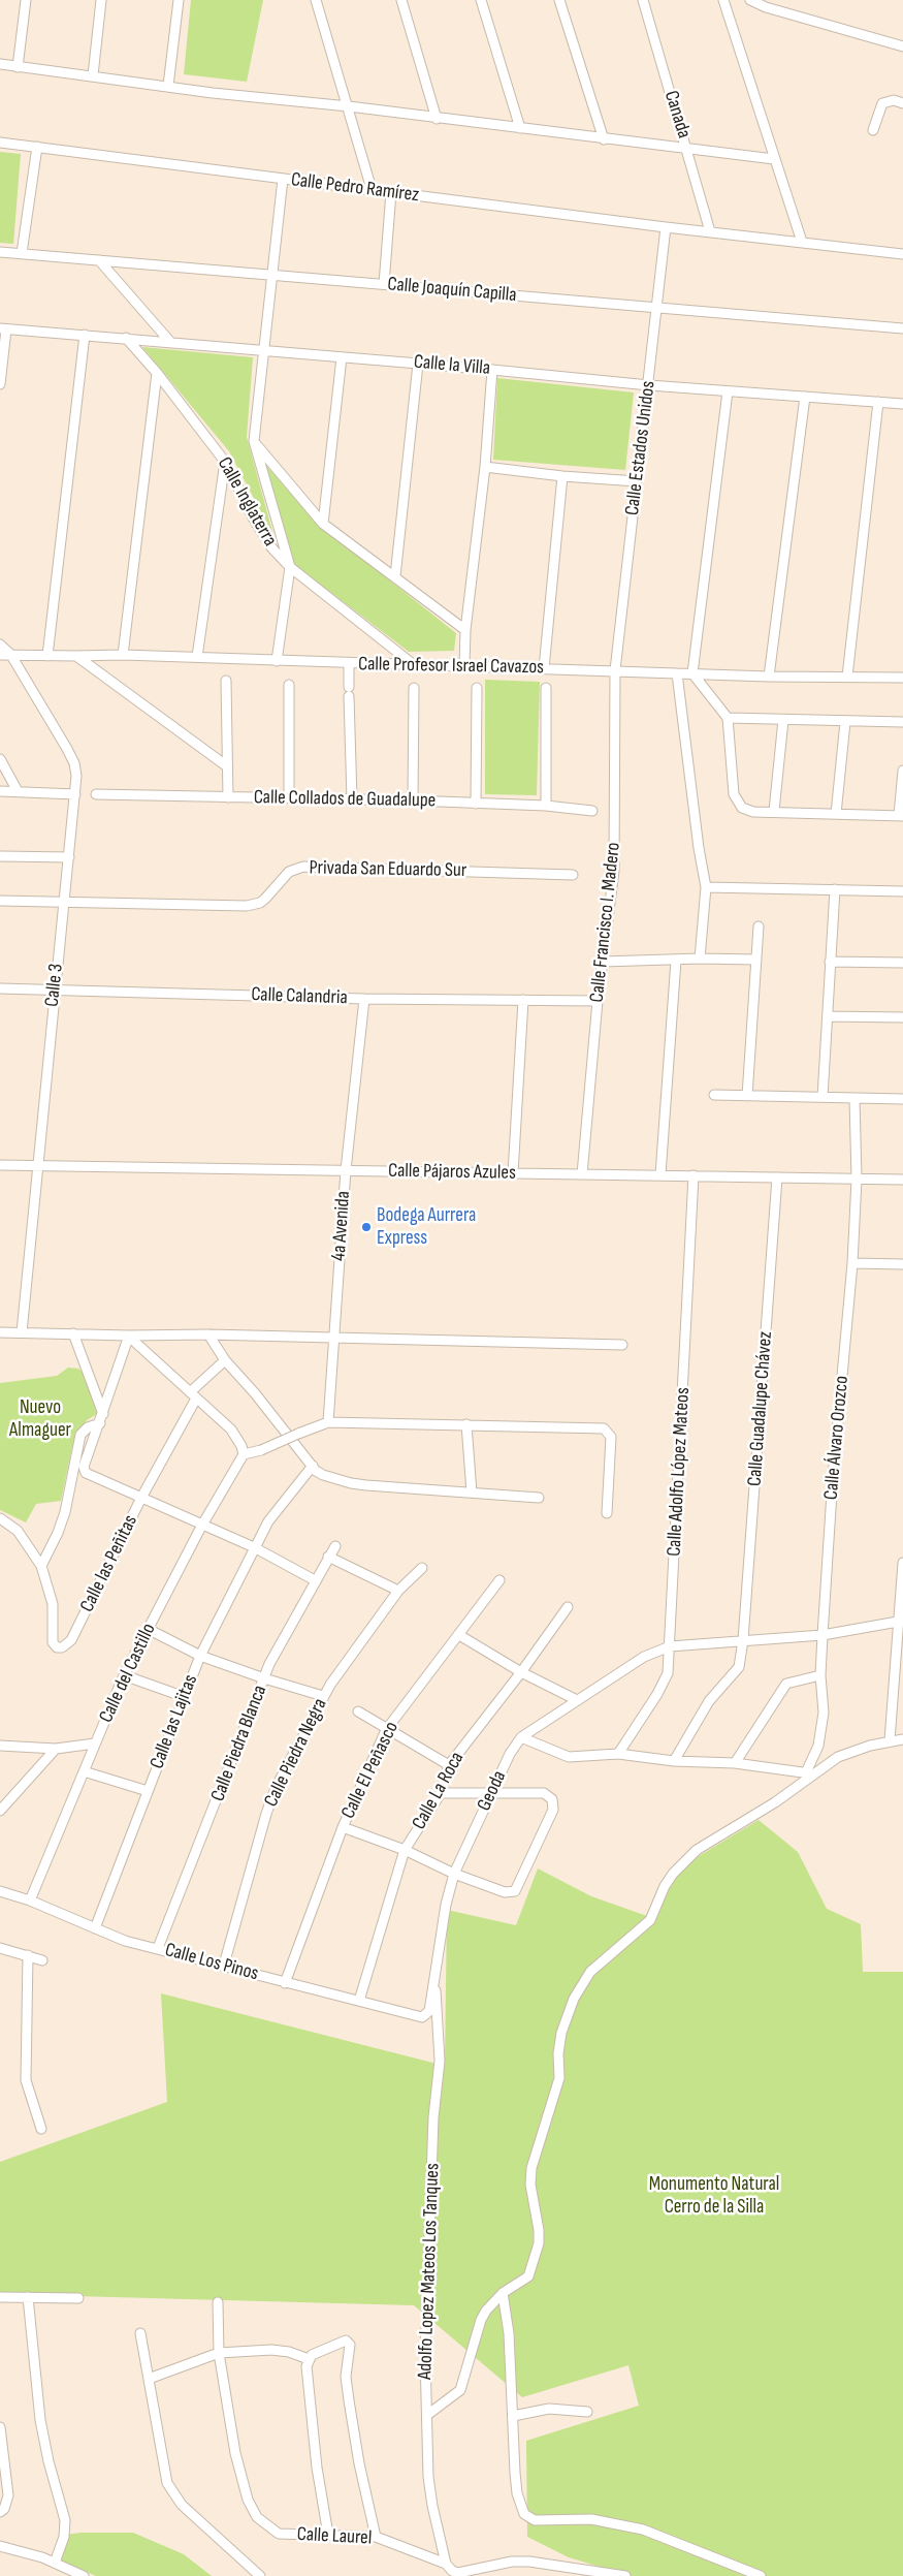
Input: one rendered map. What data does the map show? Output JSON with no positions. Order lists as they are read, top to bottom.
{
  "streets": {
    "street": [
      "Canada",
      "Calle Pedro Ramírez",
      "Calle Joaquín Capilla",
      "Calle la Villa",
      "Calle Estados Unidos",
      "Calle Inglaterra",
      "Calle Profesor Israel Cavazos",
      "Calle Collados de Guadalupe",
      "Privada San Eduardo Sur",
      "Calle Francisco I. Madero",
      "Calle 3",
      "Calle Calandria",
      "Calle Pájaros Azules",
      "4a Avenida",
      "Calle Guadalupe Chávez",
      "Calle Álvaro Orozco",
      "Calle Adolfo López Mateos",
      "Calle las Peñitas",
      "Calle del Castillo",
      "Calle las Lajitas",
      "Calle Piedra Blanca",
      "Calle Piedra Negra",
      "Calle El Peñasco",
      "Calle La Roca",
      "Geoda",
      "Calle Los Pinos",
      "Adolfo Lopez Mateos Los Tanques",
      "Calle Laurel"
    ]
  },
  "crossings": [
    ["Canada", "Calle Pedro Ramírez"],
    ["Calle Pedro Ramírez", "Calle Estados Unidos"],
    ["Calle Joaquín Capilla", "Calle Estados Unidos"],
    ["Calle la Villa", "Calle Estados Unidos"],
    ["Calle la Villa", "Calle Inglaterra"],
    ["Calle Estados Unidos", "Calle Profesor Israel Cavazos"],
    ["Calle Estados Unidos", "Calle Francisco I. Madero"],
    ["Calle Inglaterra", "Calle Profesor Israel Cavazos"],
    ["Calle Profesor Israel Cavazos", "Calle Francisco I. Madero"],
    ["Calle Profesor Israel Cavazos", "Calle 3"],
    ["Privada San Eduardo Sur", "Calle 3"],
    ["Calle Francisco I. Madero", "Calle Calandria"],
    ["Calle Francisco I. Madero", "Calle Pájaros Azules"],
    ["Calle 3", "Calle Calandria"],
    ["Calle 3", "Calle Pájaros Azules"],
    ["Calle Calandria", "4a Avenida"],
    ["Calle Pájaros Azules", "4a Avenida"],
    ["Calle Pájaros Azules", "Calle Guadalupe Chávez"],
    ["Calle Pájaros Azules", "Calle Álvaro Orozco"],
    ["Calle Pájaros Azules", "Calle Adolfo López Mateos"],
    ["Calle Guadalupe Chávez", "Geoda"],
    ["Calle Álvaro Orozco", "Geoda"],
    ["Calle Adolfo López Mateos", "Geoda"],
    ["Calle del Castillo", "Calle Los Pinos"],
    ["Calle las Lajitas", "Calle Los Pinos"],
    ["Calle Piedra Blanca", "Calle Los Pinos"],
    ["Calle Piedra Negra", "Calle Los Pinos"],
    ["Calle El Peñasco", "Calle Los Pinos"],
    ["Calle La Roca", "Calle Los Pinos"],
    ["Geoda", "Calle Los Pinos"],
    ["Geoda", "Adolfo Lopez Mateos Los Tanques"],
    ["Adolfo Lopez Mateos Los Tanques", "Calle Laurel"]
  ],
  "parks": ["Nuevo Almaguer", "Monumento Natural Cerro de la Silla"],
  "places": ["Bodega Aurrera Express"]
}
